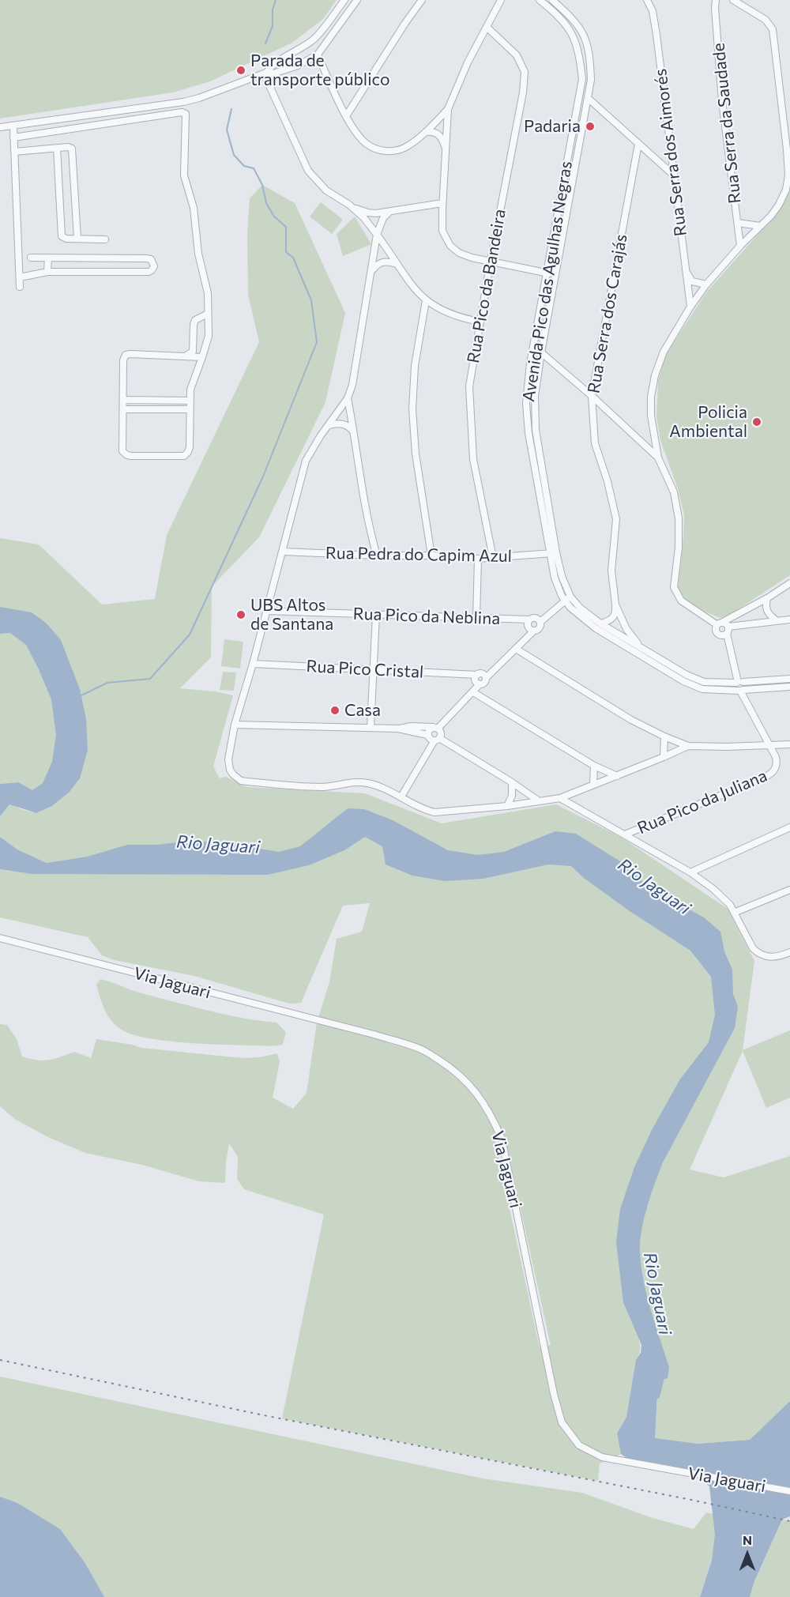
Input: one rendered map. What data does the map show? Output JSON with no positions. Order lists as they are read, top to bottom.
{
  "streets": {
    "street": [
      "Rua Serra da Saudade",
      "Rua Serra dos Aimorés",
      "Avenida Pico das Agulhas Negras",
      "Rua Pico da Bandeira",
      "Rua Serra dos Carajás",
      "Rua Pedra do Capim Azul",
      "Rua Pico da Neblina",
      "Rua Pico Cristal",
      "Rua Pico da Juliana",
      "Via Jaguari"
    ]
  },
  "crossings": [
    ["Avenida Pico das Agulhas Negras", "Rua Serra dos Carajás"],
    ["Avenida Pico das Agulhas Negras", "Rua Pedra do Capim Azul"],
    ["Avenida Pico das Agulhas Negras", "Rua Pico da Juliana"],
    ["Rua Pico da Bandeira", "Rua Pedra do Capim Azul"]
  ],
  "water": ["Rio Jaguari"],
  "places": [
    "Parada de transporte público",
    "Padaria",
    "Policia Ambiental",
    "UBS Altos de Santana",
    "Casa"
  ],
  "north": "top"
}
